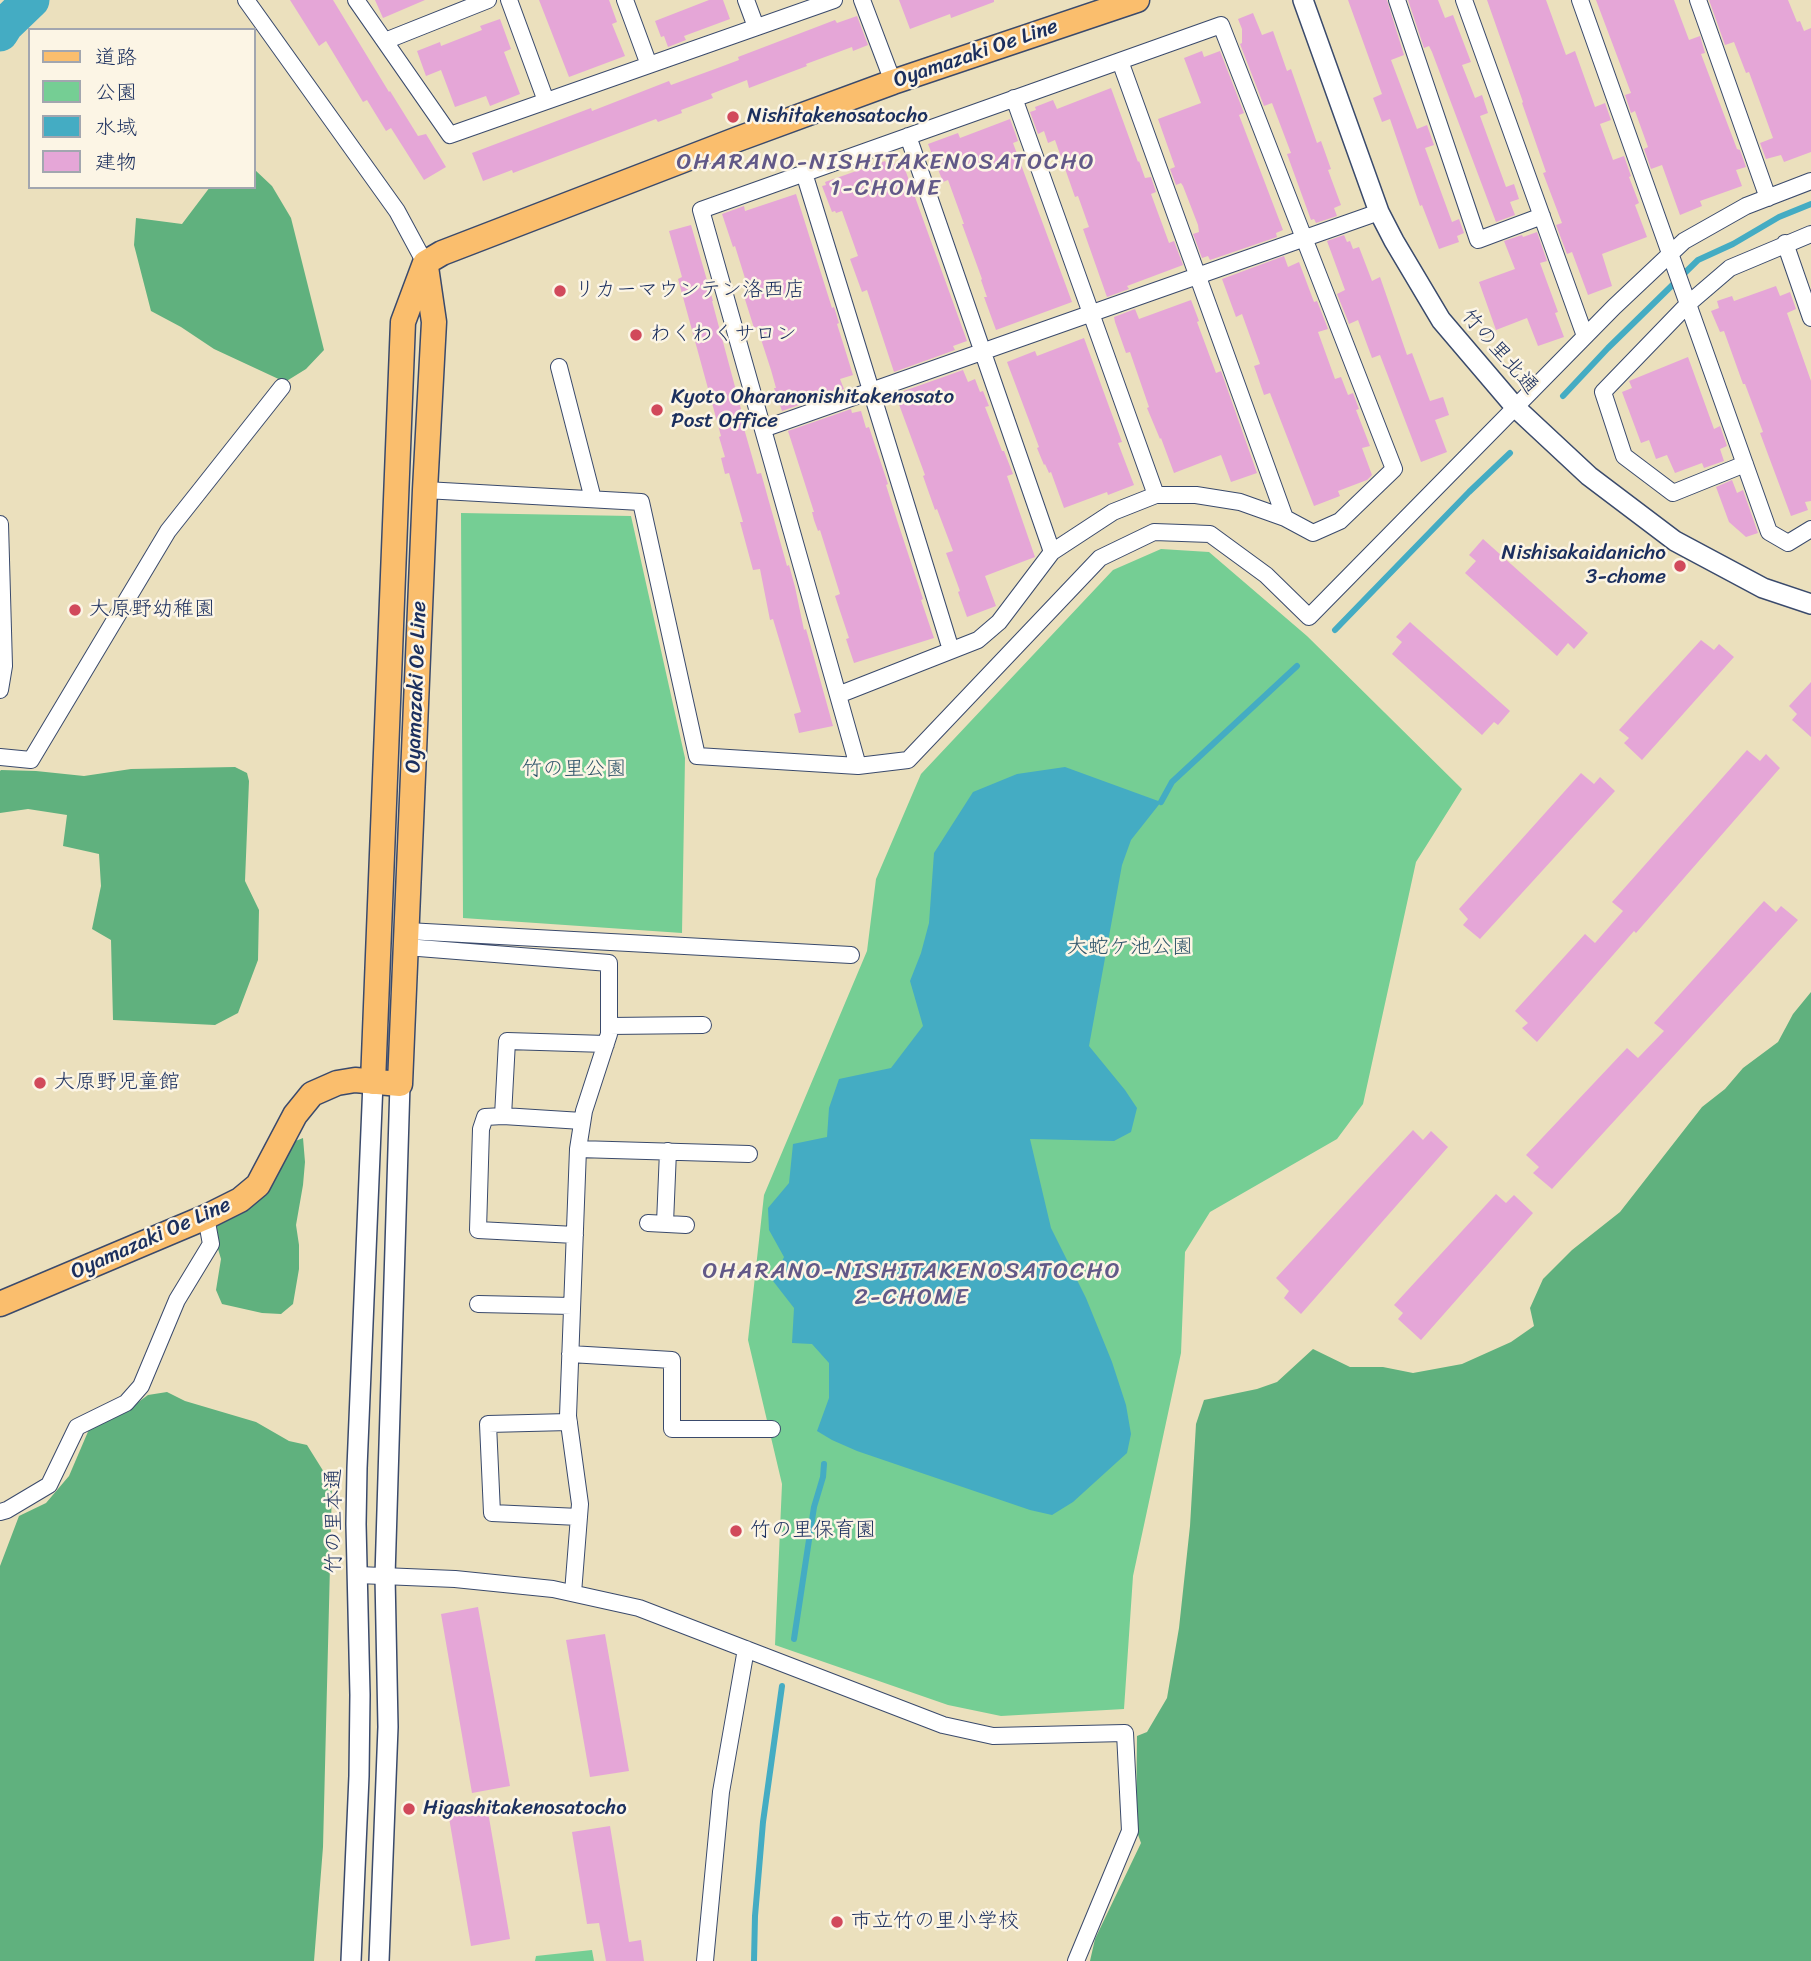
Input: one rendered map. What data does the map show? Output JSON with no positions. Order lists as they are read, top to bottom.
{
  "streets": {
    "main road": ["Oyamazaki Oe Line"],
    "street": ["竹の里北通", "竹の里本通"]
  },
  "crossings": [
    ["Oyamazaki Oe Line", "竹の里本通"]
  ],
  "districts": ["OHARANO-NISHITAKENOSATOCHO 1-CHOME", "OHARANO-NISHITAKENOSATOCHO 2-CHOME"],
  "parks": ["竹の里公園", "大蛇ケ池公園"],
  "places": [
    "Nishitakenosatocho",
    "リカーマウンテン洛西店",
    "わくわくサロン",
    "Kyoto Oharanonishitakenosato Post Office",
    "Nishisakaidanicho 3-chome",
    "大原野幼稚園",
    "大原野児童館",
    "竹の里保育園",
    "Higashitakenosatocho",
    "市立竹の里小学校"
  ],
  "legend": [
    "道路",
    "公園",
    "水域",
    "建物"
  ]
}
